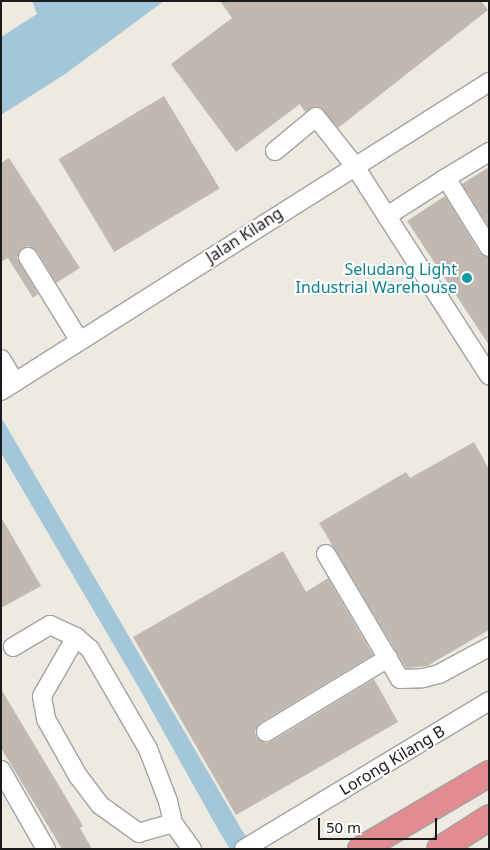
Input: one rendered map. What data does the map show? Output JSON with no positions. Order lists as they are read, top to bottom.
{
  "streets": {
    "street": ["Jalan Kilang", "Lorong Kilang B"]
  },
  "places": ["Seludang Light Industrial Warehouse"],
  "scale_bar": "50 m"
}
